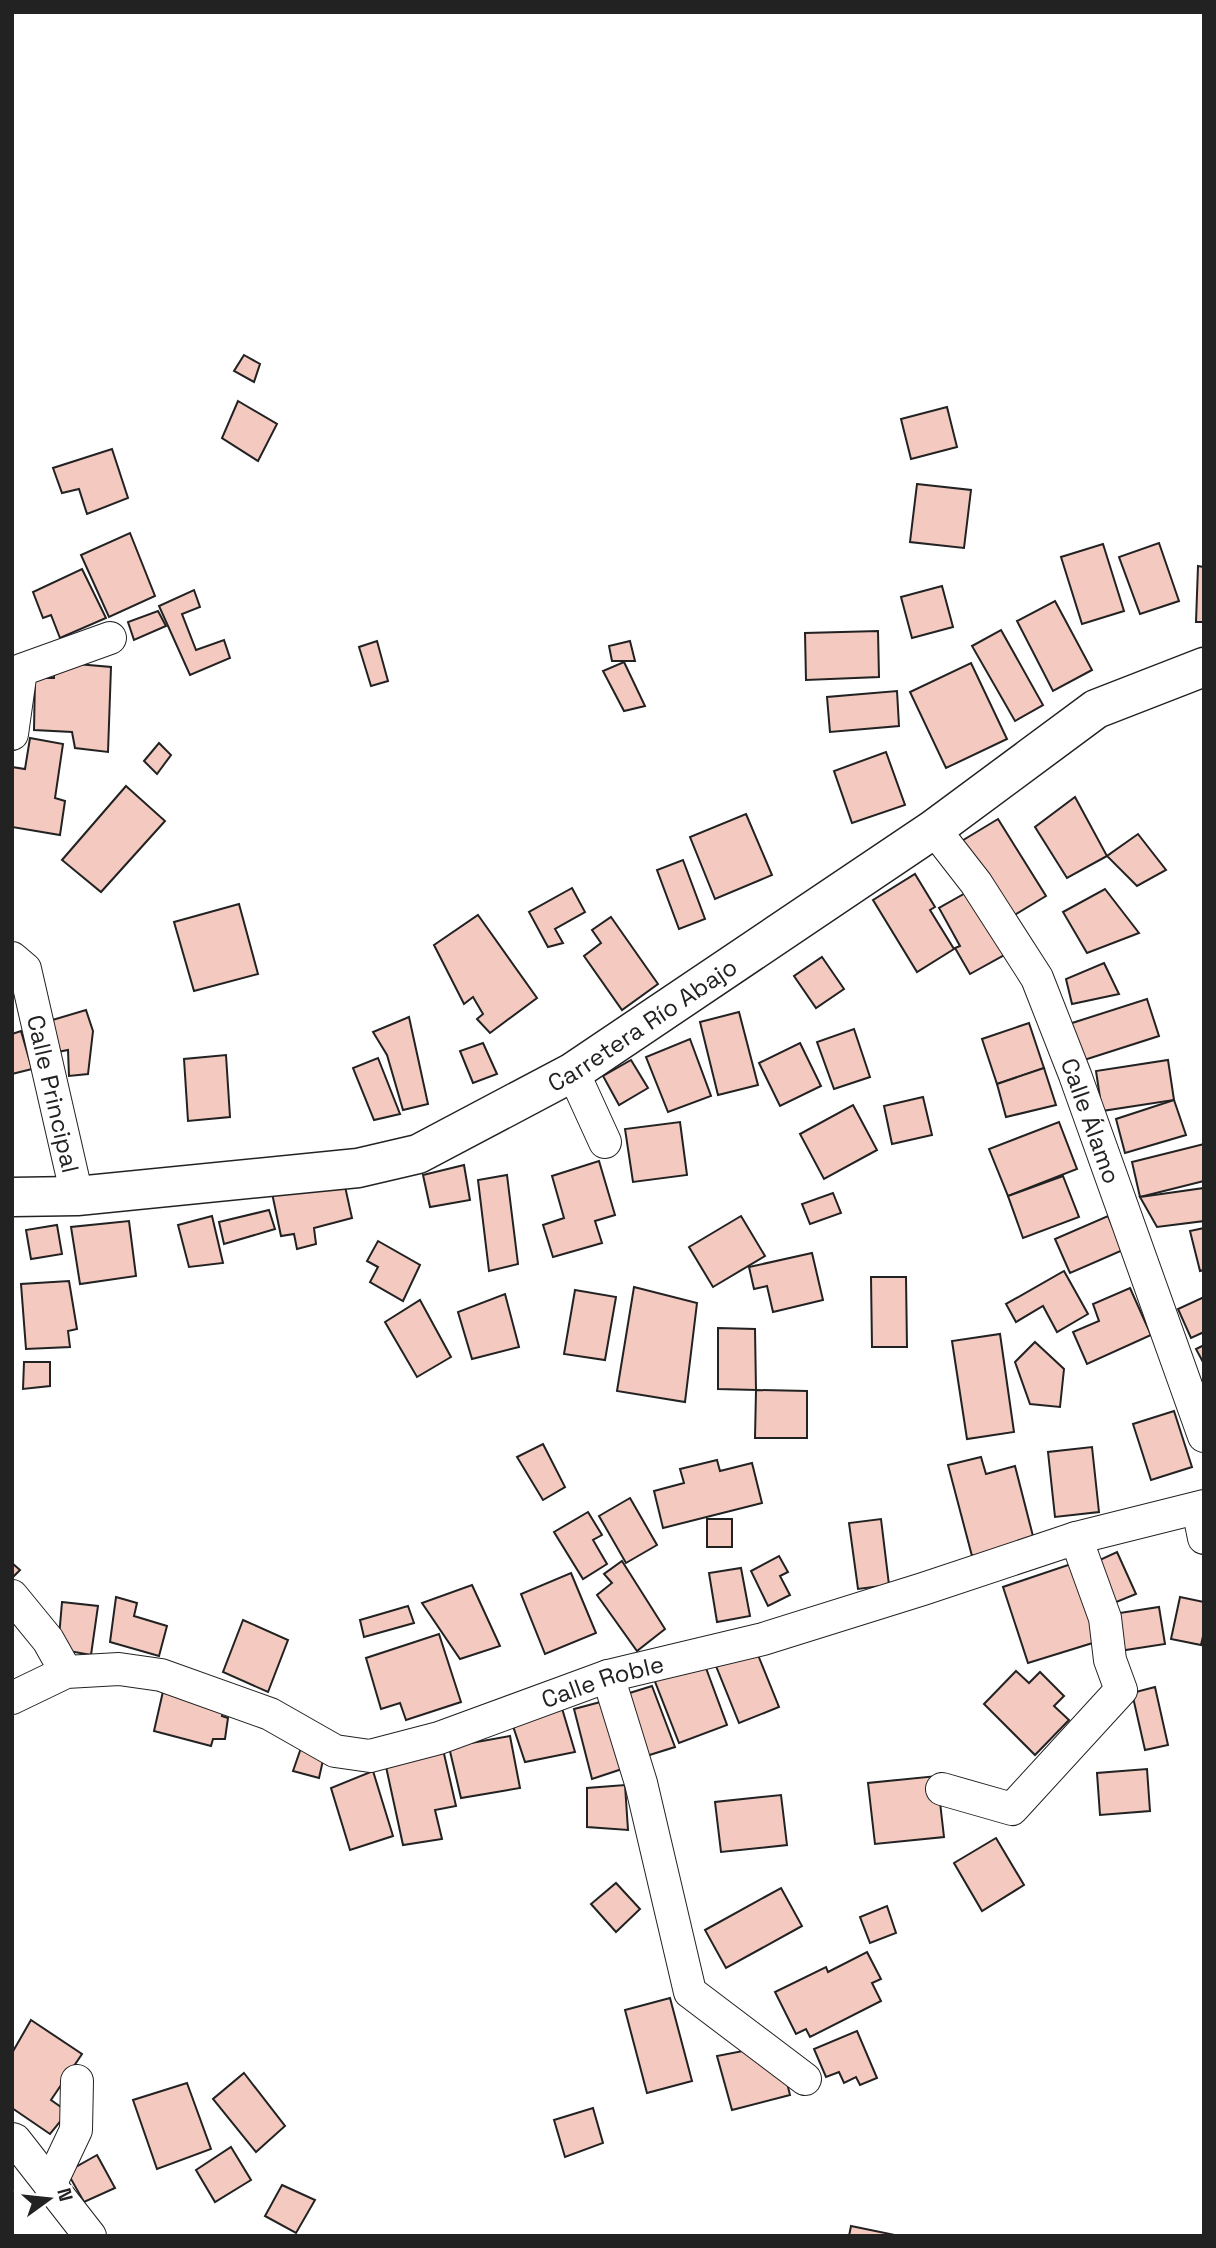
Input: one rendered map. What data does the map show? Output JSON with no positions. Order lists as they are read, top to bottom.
{
  "streets": {
    "street": [
      "Carretera Río Abajo",
      "Calle Principal",
      "Calle Álamo",
      "Calle Roble"
    ]
  },
  "crossings": [
    ["Carretera Río Abajo", "Calle Principal"],
    ["Carretera Río Abajo", "Calle Álamo"]
  ],
  "north": "right"
}
